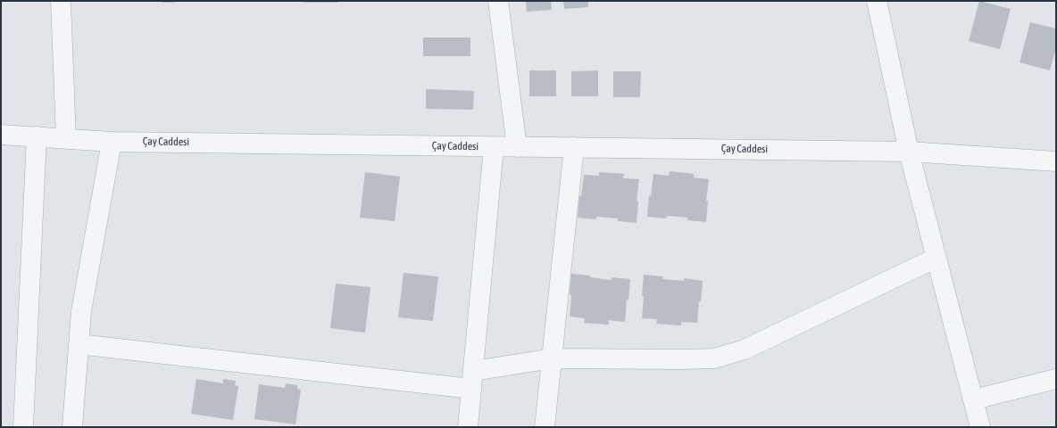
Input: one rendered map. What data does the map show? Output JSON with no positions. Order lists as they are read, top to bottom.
{
  "streets": {
    "street": ["Çay Caddesi"]
  }
}
